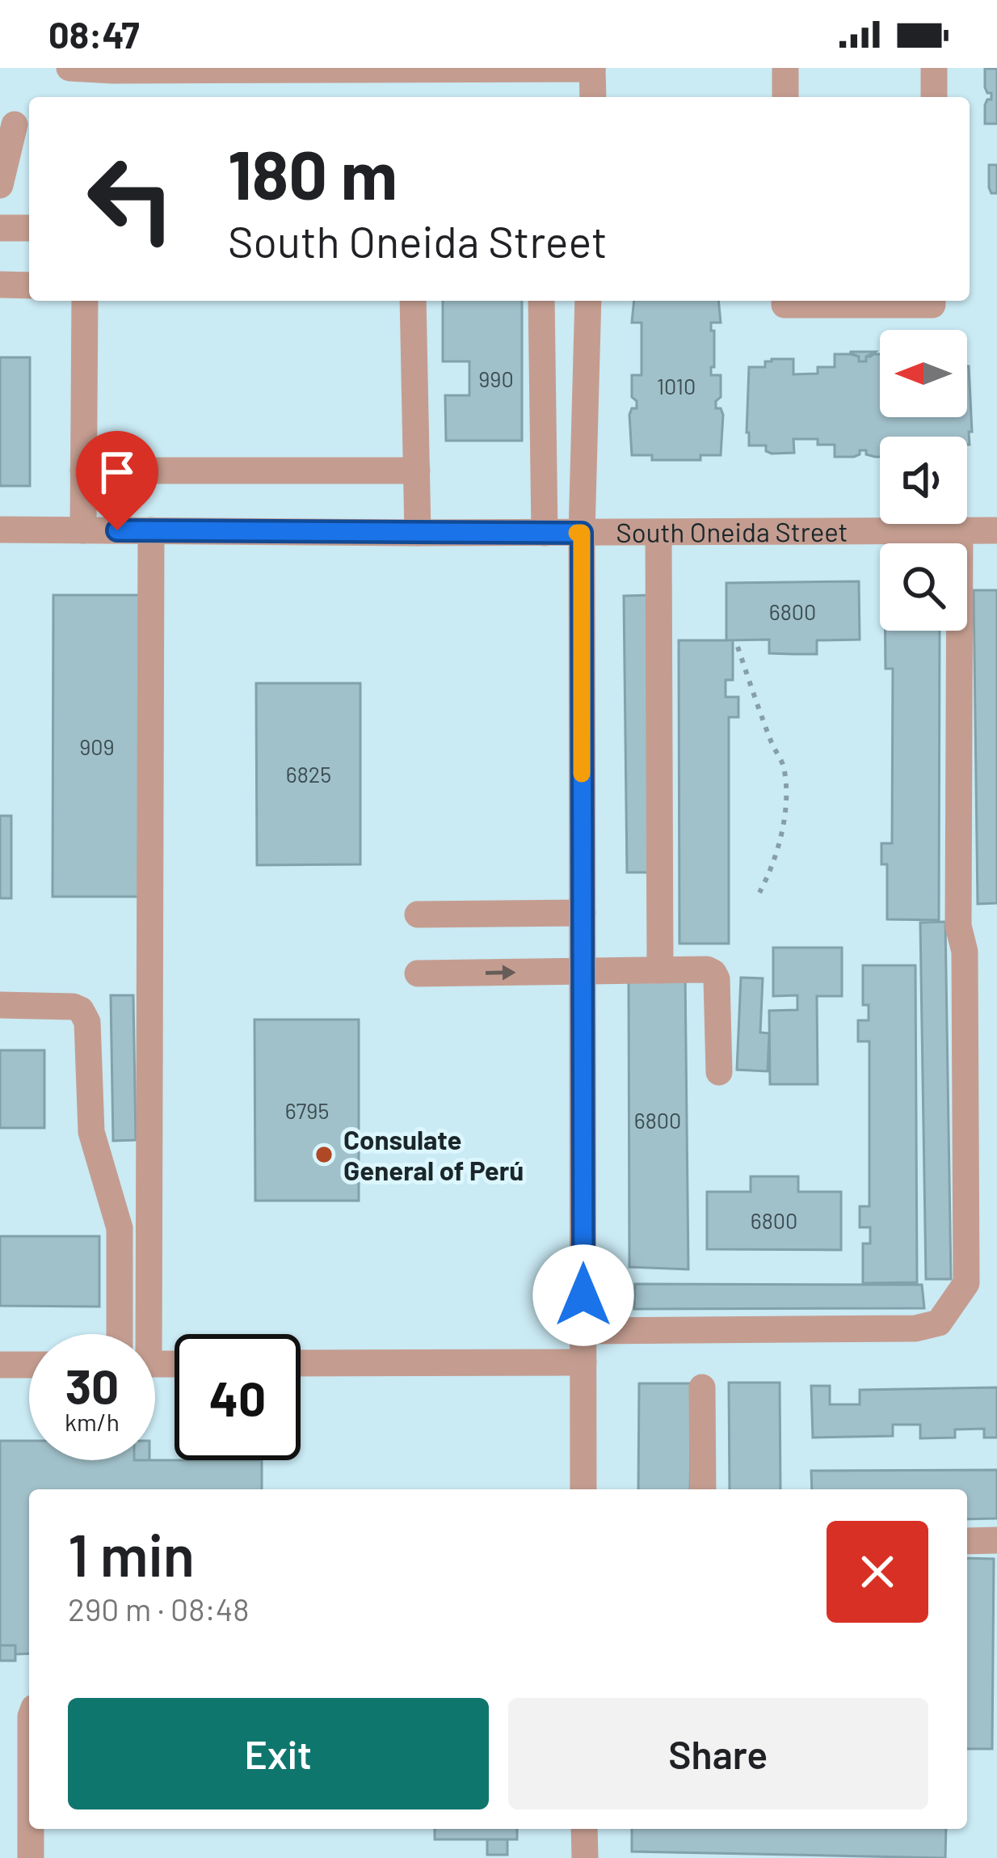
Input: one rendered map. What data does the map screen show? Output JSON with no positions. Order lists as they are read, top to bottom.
{
  "streets": {
    "street": ["South Oneida Street"]
  },
  "places": ["Consulate General of Perú"],
  "house_numbers": [
    "990",
    "1010",
    "6800",
    "909",
    "6825",
    "6795",
    "6800",
    "6800"
  ],
  "north": "left",
  "page": {
    "status": "08:47",
    "turn": ["180 m", "South Oneida Street"],
    "speed": "30 km/h",
    "limit": "40",
    "heading": ["1 min", "290 m · 08:48"],
    "buttons": ["Exit", "Share"]
  }
}
